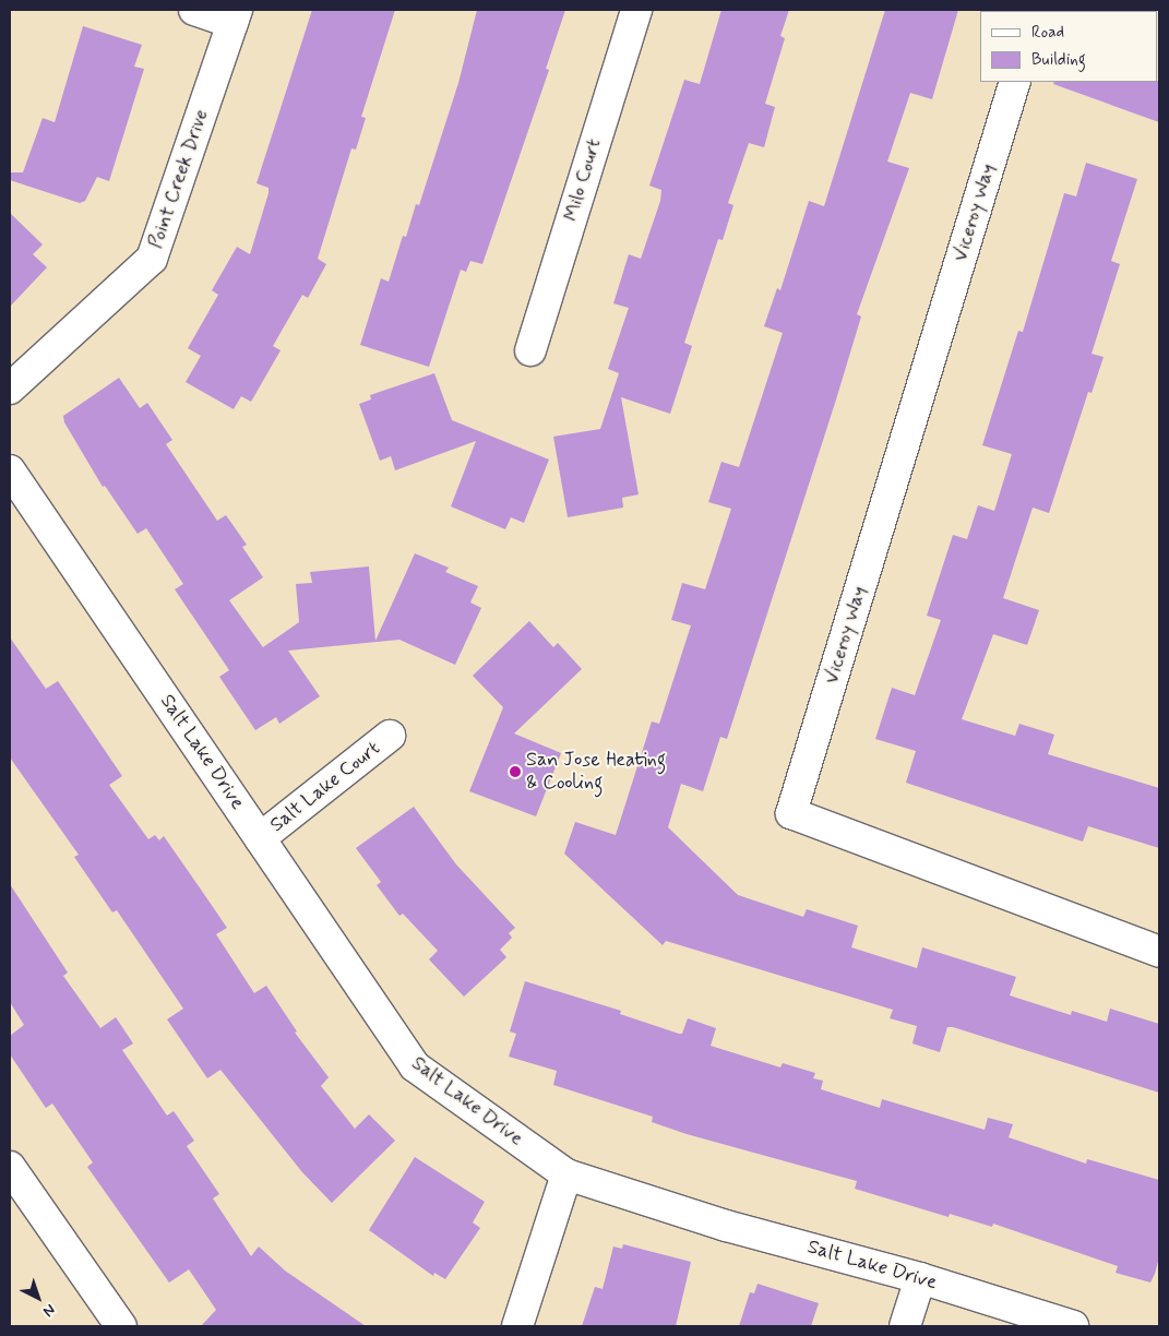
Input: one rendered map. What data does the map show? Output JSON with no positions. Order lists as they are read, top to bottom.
{
  "streets": {
    "street": [
      "Point Creek Drive",
      "Milo Court",
      "Viceroy Way",
      "Salt Lake Drive",
      "Salt Lake Court"
    ]
  },
  "crossings": [
    ["Salt Lake Drive", "Salt Lake Court"]
  ],
  "places": ["San Jose Heating & Cooling"],
  "legend": ["Road", "Building"],
  "north": "bottom right"
}
